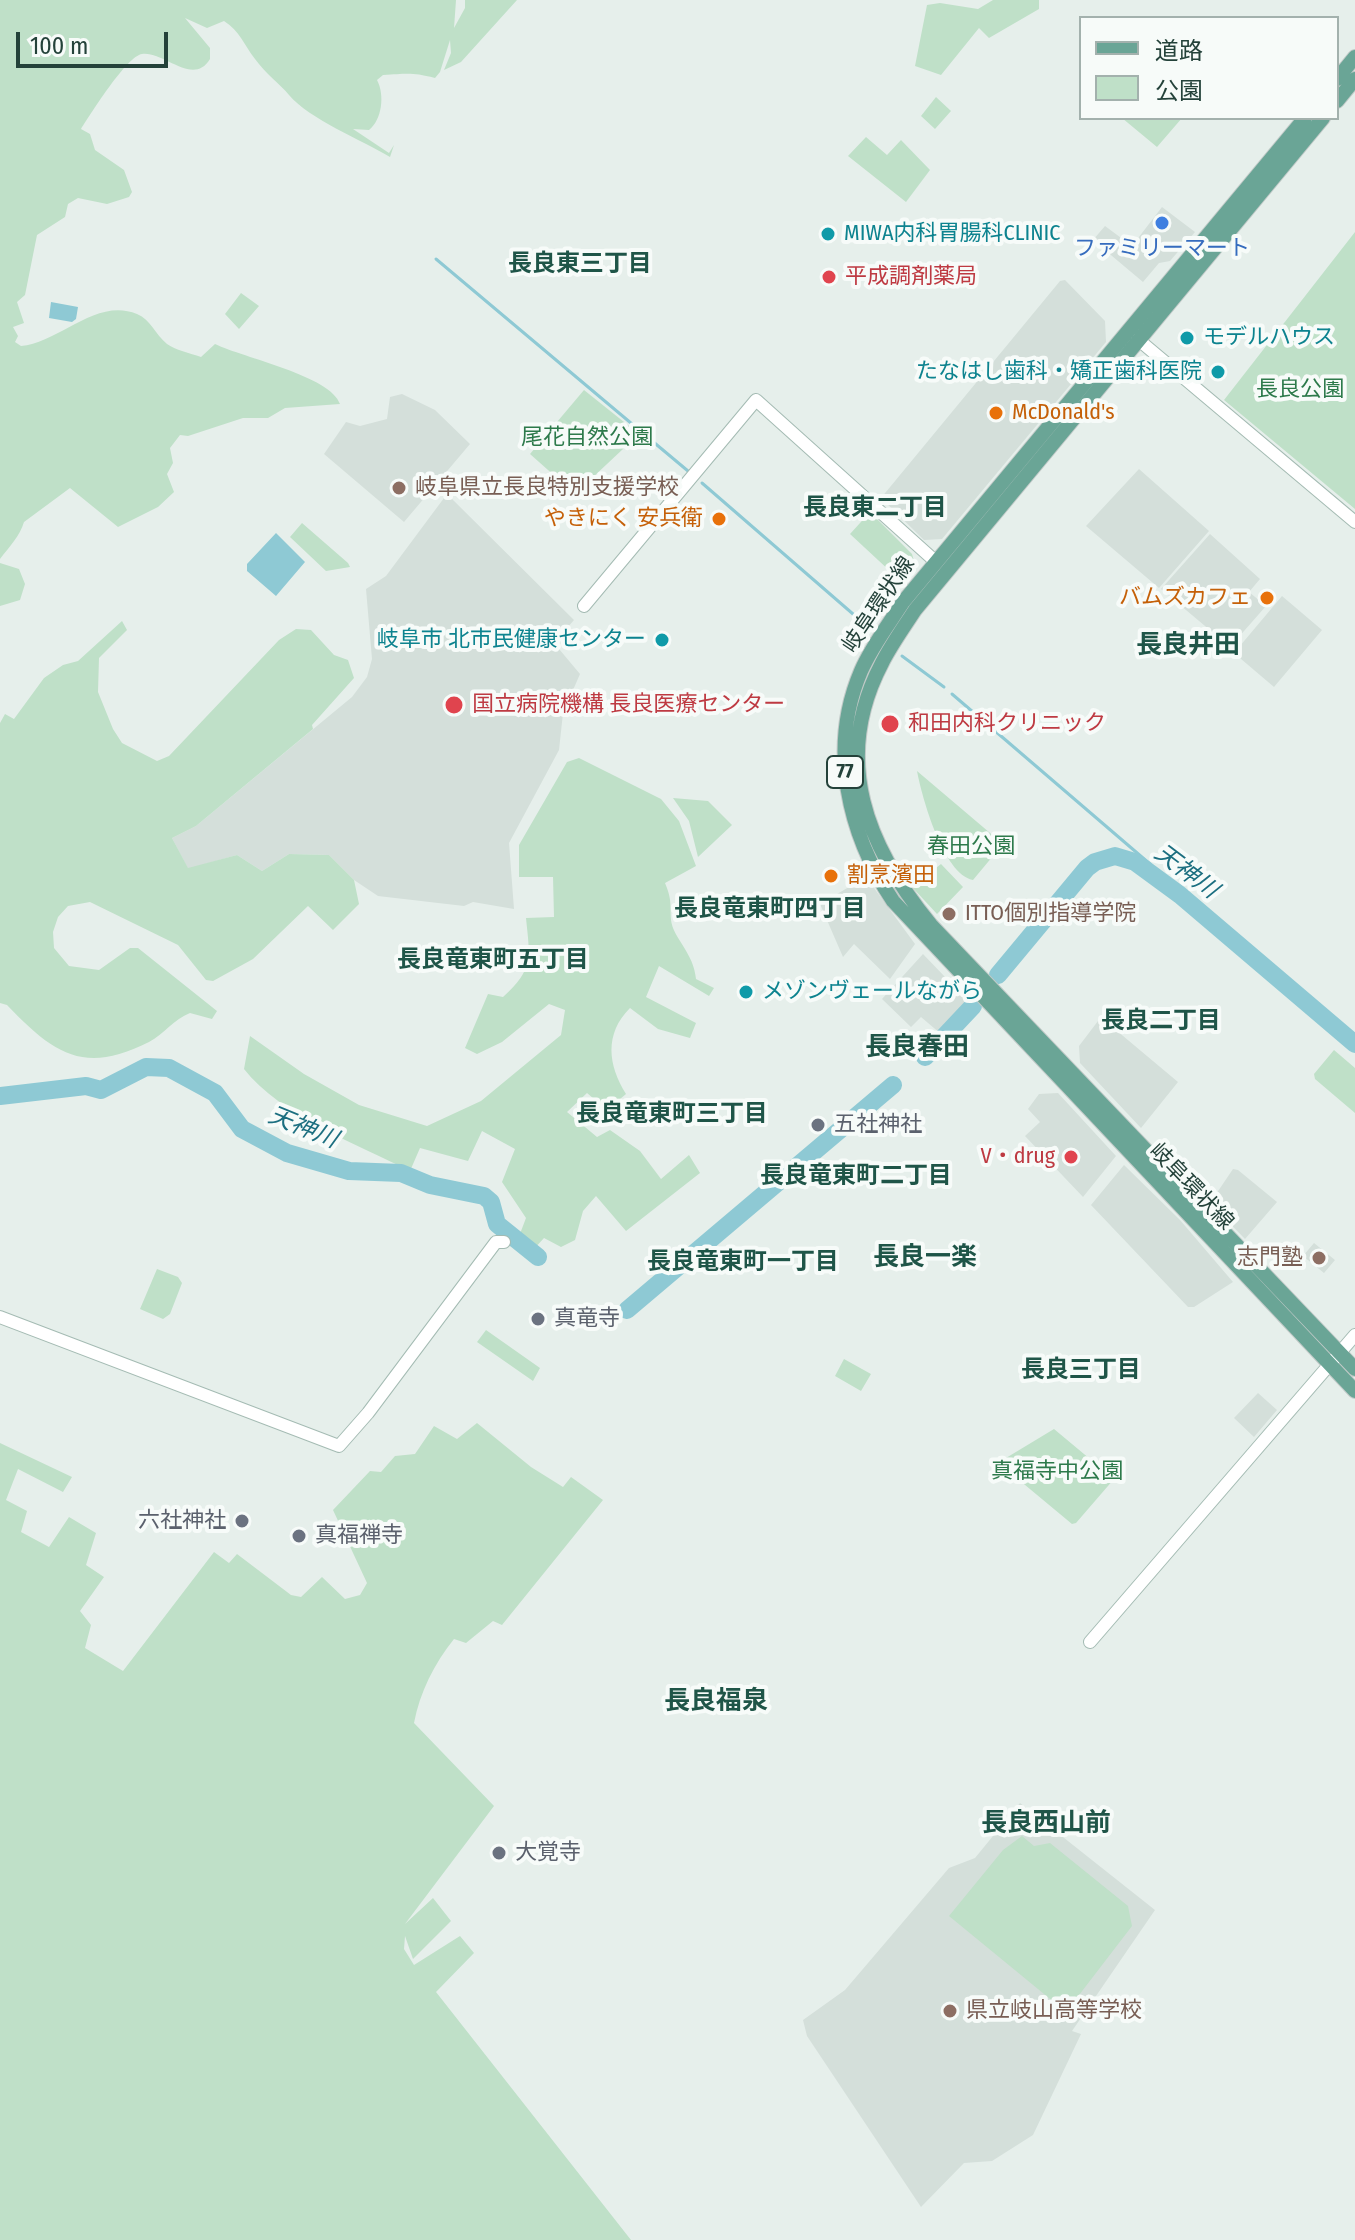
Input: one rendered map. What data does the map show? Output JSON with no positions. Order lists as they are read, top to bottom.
{
  "streets": {
    "main road": ["岐阜環状線", "77"]
  },
  "districts": [
    "長良東三丁目",
    "長良東二丁目",
    "長良井田",
    "長良竜東町四丁目",
    "長良竜東町五丁目",
    "長良二丁目",
    "長良春田",
    "長良竜東町三丁目",
    "長良竜東町二丁目",
    "長良一楽",
    "長良竜東町一丁目",
    "長良三丁目",
    "長良福泉",
    "長良西山前"
  ],
  "water": ["天神川"],
  "parks": [
    "長良公園",
    "尾花自然公園",
    "春田公園",
    "真福寺中公園"
  ],
  "places": [
    "ファミリーマート",
    "MIWA内科胃腸科CLINIC",
    "平成調剤薬局",
    "モデルハウス",
    "たなはし歯科・矯正歯科医院",
    "McDonald's",
    "岐阜県立長良特別支援学校",
    "やきにく 安兵衛",
    "バムズカフェ",
    "岐阜市 北市民健康センター",
    "国立病院機構 長良医療センター",
    "和田内科クリニック",
    "割烹濱田",
    "ITTO個別指導学院",
    "メゾンヴェールながら",
    "五社神社",
    "V・drug",
    "志門塾",
    "真竜寺",
    "六社神社",
    "真福禅寺",
    "大覚寺",
    "県立岐山高等学校"
  ],
  "legend": ["道路", "公園"],
  "scale_bar": "100 m"
}
